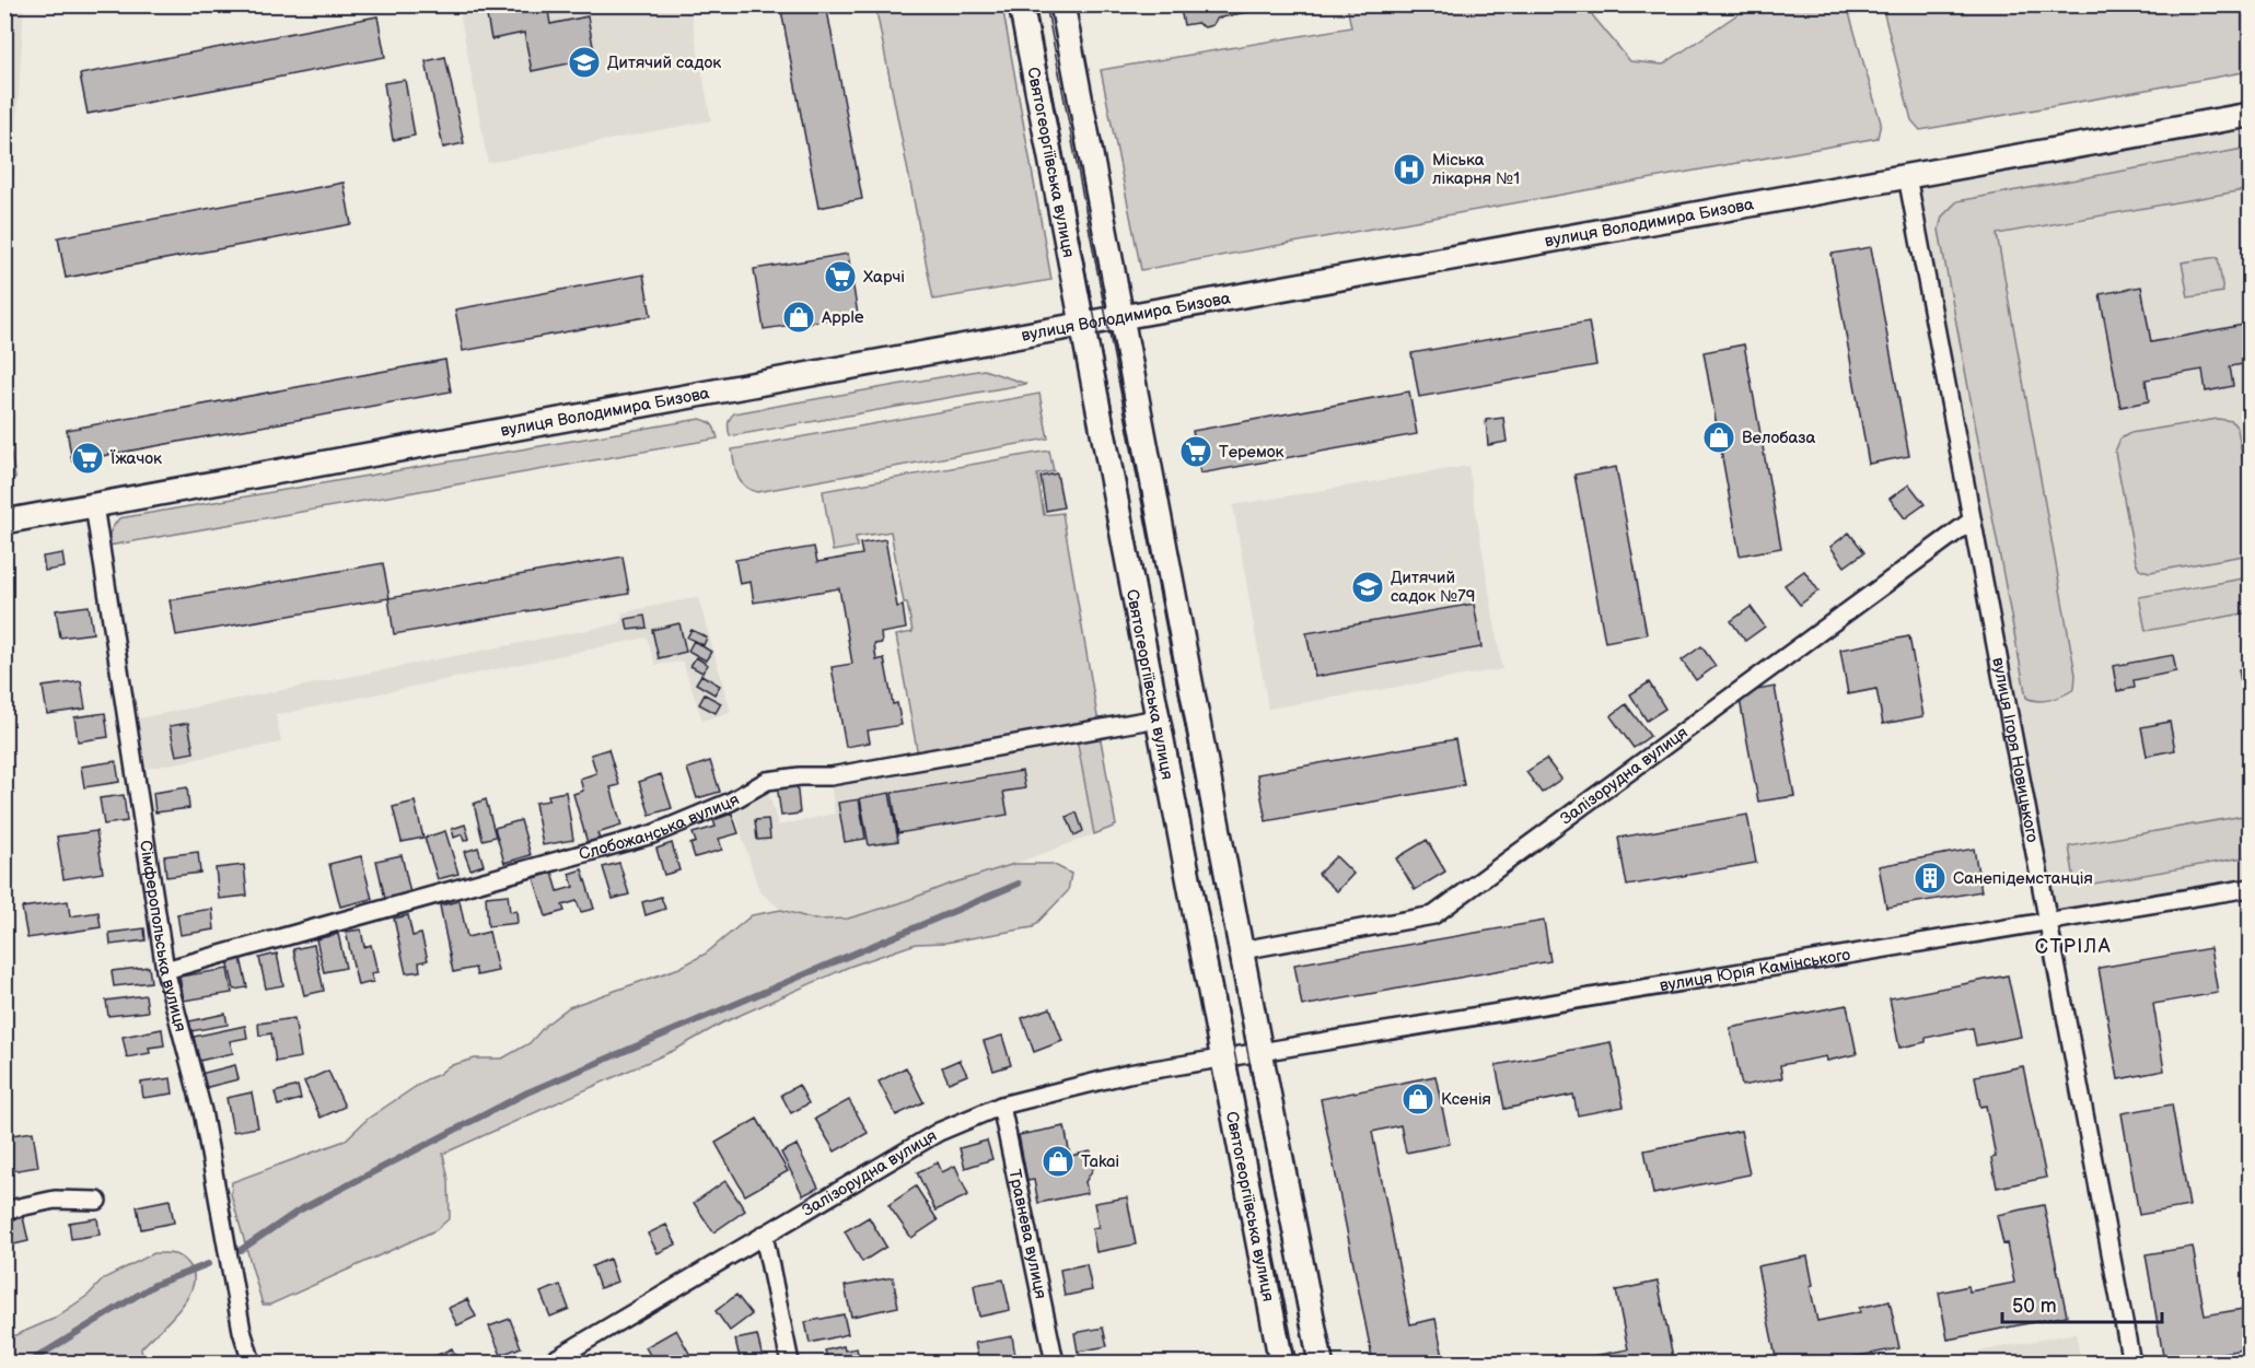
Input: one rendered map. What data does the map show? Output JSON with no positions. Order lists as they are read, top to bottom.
{
  "streets": {
    "main road": ["Святогеоргіївська вулиця", "вулиця Володимира Бизова"],
    "street": [
      "вулиця Ігоря Новицького",
      "Залізорудна вулиця",
      "Слобожанська вулиця",
      "Сімферопольська вулиця",
      "вулиця Юрія Камінського",
      "Травнева вулиця"
    ]
  },
  "crossings": [
    ["Святогеоргіївська вулиця", "вулиця Володимира Бизова"],
    ["Святогеоргіївська вулиця", "Залізорудна вулиця"],
    ["Святогеоргіївська вулиця", "Слобожанська вулиця"],
    ["Святогеоргіївська вулиця", "вулиця Юрія Камінського"],
    ["вулиця Володимира Бизова", "вулиця Ігоря Новицького"],
    ["вулиця Володимира Бизова", "Сімферопольська вулиця"],
    ["вулиця Ігоря Новицького", "Залізорудна вулиця"],
    ["вулиця Ігоря Новицького", "вулиця Юрія Камінського"],
    ["Залізорудна вулиця", "вулиця Юрія Камінського"],
    ["Залізорудна вулиця", "Травнева вулиця"],
    ["Слобожанська вулиця", "Сімферопольська вулиця"]
  ],
  "districts": ["СТРІЛА"],
  "places": {
    "school or university": ["Дитячий садок", "Дитячий садок №79"],
    "hospital": ["Міська лікарня №1"],
    "supermarket": ["Харчі", "Теремок", "Їжачок"],
    "shop": [
      "Apple",
      "Велобаза",
      "Ксенія",
      "Takai"
    ],
    "building": ["Санепідемстанція"]
  },
  "scale_bar": "50 m"
}
